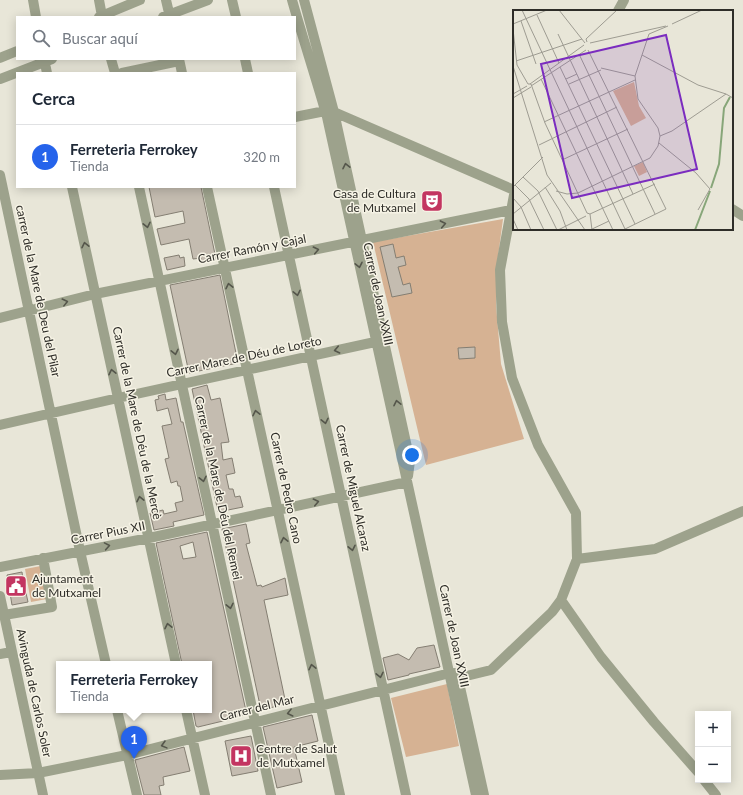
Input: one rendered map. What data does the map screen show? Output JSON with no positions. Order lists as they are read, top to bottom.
{
  "streets": {
    "street": [
      "Carrer Ramón y Cajal",
      "carrer de la Mare de Deu del Pilar",
      "Carrer de Joan XXIII",
      "Carrer Mare de Déu de Loreto",
      "Carrer de la Mare de Déu de la Mercè",
      "Carrer de la Mare de Déu del Remei",
      "Carrer de Pedro Cano",
      "Carrer de Miguel Alcaraz",
      "Carrer Pius XII",
      "Avinguda de Carlos Soler",
      "Carrer del Mar"
    ]
  },
  "crossings": [
    ["Carrer Ramón y Cajal", "carrer de la Mare de Deu del Pilar"],
    ["Carrer Ramón y Cajal", "Carrer de Joan XXIII"],
    ["Carrer Ramón y Cajal", "Carrer de la Mare de Déu de la Mercè"],
    ["Carrer Ramón y Cajal", "Carrer de la Mare de Déu del Remei"],
    ["Carrer Ramón y Cajal", "Carrer de Pedro Cano"],
    ["Carrer Ramón y Cajal", "Carrer de Miguel Alcaraz"],
    ["carrer de la Mare de Deu del Pilar", "Carrer Mare de Déu de Loreto"],
    ["carrer de la Mare de Deu del Pilar", "Carrer Pius XII"],
    ["Carrer de Joan XXIII", "Carrer Mare de Déu de Loreto"],
    ["Carrer de Joan XXIII", "Carrer Pius XII"],
    ["Carrer de Joan XXIII", "Carrer del Mar"],
    ["Carrer Mare de Déu de Loreto", "Carrer de la Mare de Déu de la Mercè"],
    ["Carrer Mare de Déu de Loreto", "Carrer de la Mare de Déu del Remei"],
    ["Carrer Mare de Déu de Loreto", "Carrer de Pedro Cano"],
    ["Carrer Mare de Déu de Loreto", "Carrer de Miguel Alcaraz"],
    ["Carrer de la Mare de Déu de la Mercè", "Carrer Pius XII"],
    ["Carrer de la Mare de Déu del Remei", "Carrer Pius XII"],
    ["Carrer de la Mare de Déu del Remei", "Carrer del Mar"],
    ["Carrer de Pedro Cano", "Carrer Pius XII"],
    ["Carrer de Pedro Cano", "Carrer del Mar"],
    ["Carrer de Miguel Alcaraz", "Carrer Pius XII"],
    ["Carrer de Miguel Alcaraz", "Carrer del Mar"],
    ["Avinguda de Carlos Soler", "Carrer del Mar"]
  ],
  "one_way": [
    "Carrer Ramón y Cajal",
    "Carrer de la Mare de Déu de la Mercè",
    "Carrer de la Mare de Déu del Remei",
    "Carrer de Pedro Cano",
    "Carrer de Miguel Alcaraz"
  ],
  "places": {
    "theatre": ["Casa de Cultura de Mutxamel"],
    "public building": ["Ajuntament de Mutxamel"],
    "hospital": ["Centre de Salut de Mutxamel"]
  },
  "page": {
    "search": "Buscar aquí",
    "heading": "Cerca",
    "list": [
      {
        "mark": "1",
        "name": "Ferreteria Ferrokey",
        "note": "Tienda",
        "value": "320 m"
      }
    ],
    "popup": ["Ferreteria Ferrokey", "Tienda"],
    "map_buttons": ["+", "−"],
    "pins": "1"
  }
}
